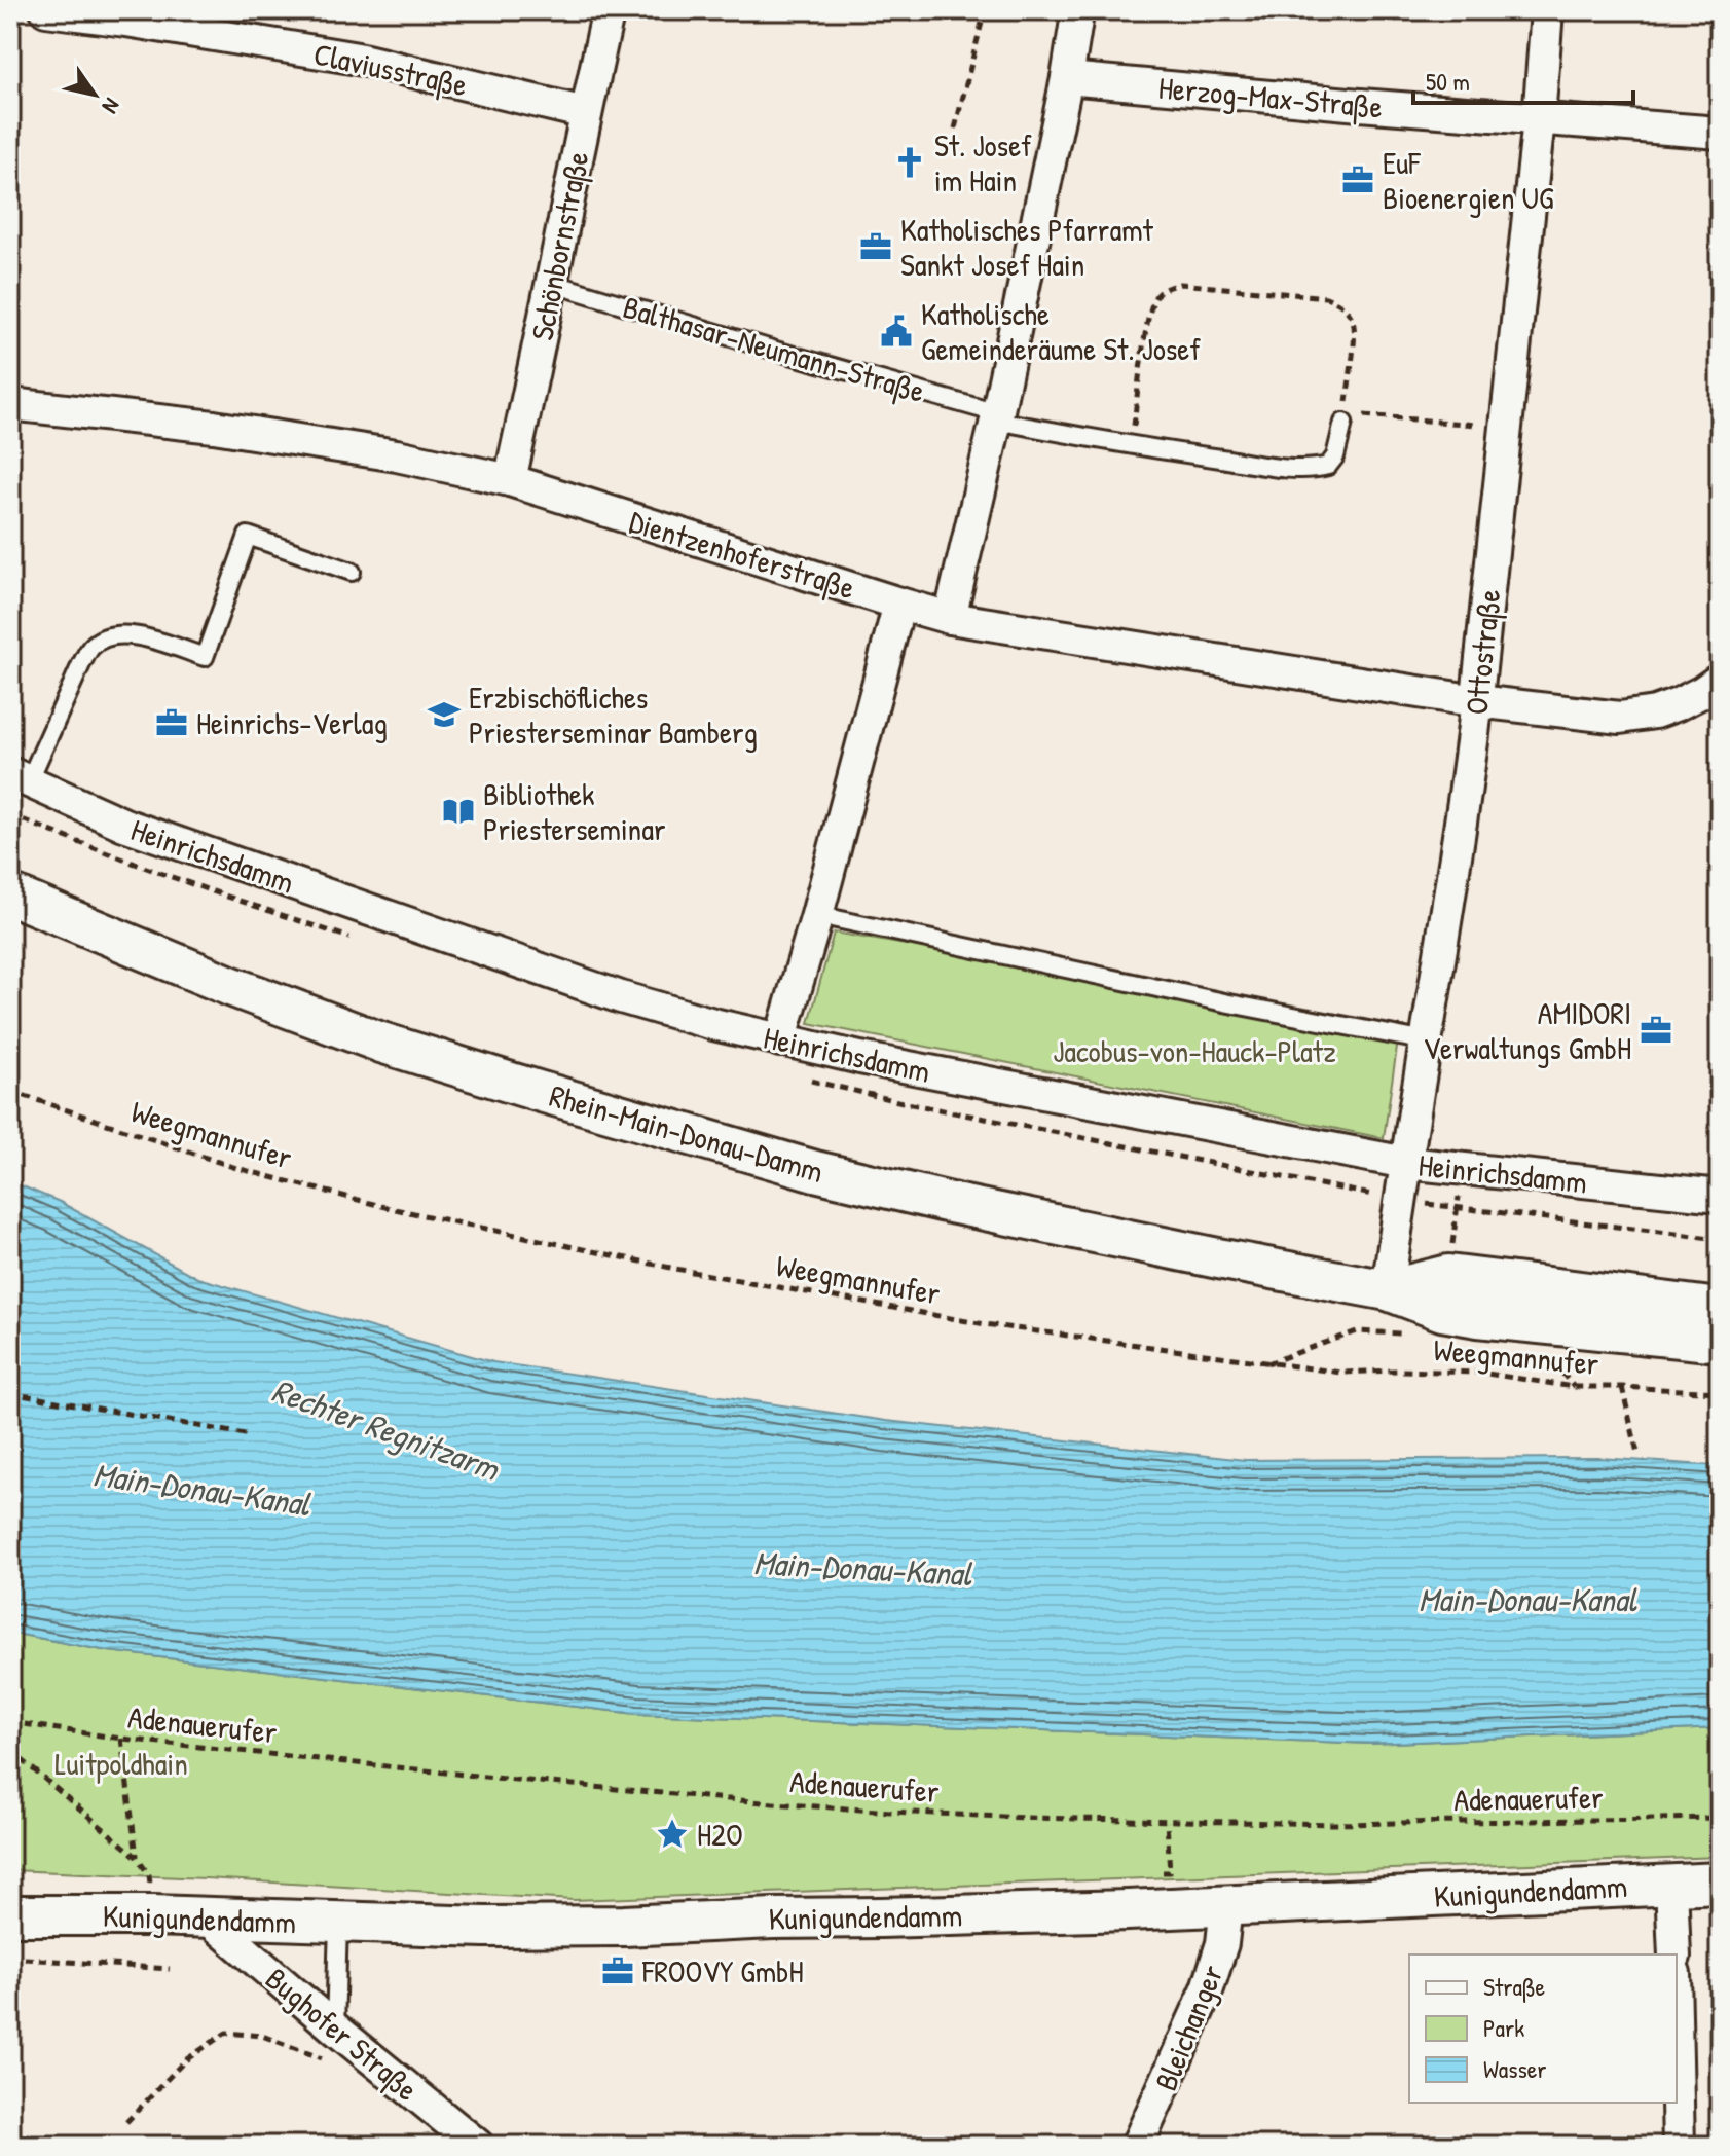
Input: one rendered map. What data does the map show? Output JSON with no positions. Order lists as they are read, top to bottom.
{
  "streets": {
    "street": [
      "Claviusstraße",
      "Herzog-Max-Straße",
      "Schönbornstraße",
      "Dientzenhoferstraße",
      "Ottostraße",
      "Heinrichsdamm",
      "Rhein-Main-Donau-Damm",
      "Kunigundendamm",
      "Bleichanger",
      "Bughofer Straße"
    ],
    "lane": ["Balthasar-Neumann-Straße"],
    "path": ["Weegmannufer", "Adenauerufer"]
  },
  "crossings": [
    ["Claviusstraße", "Schönbornstraße"],
    ["Herzog-Max-Straße", "Ottostraße"],
    ["Schönbornstraße", "Balthasar-Neumann-Straße"],
    ["Schönbornstraße", "Dientzenhoferstraße"],
    ["Dientzenhoferstraße", "Ottostraße"],
    ["Ottostraße", "Heinrichsdamm"],
    ["Ottostraße", "Rhein-Main-Donau-Damm"],
    ["Kunigundendamm", "Bleichanger"],
    ["Kunigundendamm", "Bughofer Straße"]
  ],
  "water": ["Rechter Regnitzarm", "Main-Donau-Kanal"],
  "parks": ["Jacobus-von-Hauck-Platz", "Luitpoldhain"],
  "places": {
    "church": ["St. Josef im Hain"],
    "office": [
      "EuF Bioenergien UG",
      "Katholisches Pfarramt Sankt Josef Hain",
      "Heinrichs-Verlag",
      "AMIDORI Verwaltungs GmbH",
      "FROOVY GmbH"
    ],
    "public building": ["Katholische Gemeinderäume St. Josef"],
    "school or university": ["Erzbischöfliches Priesterseminar Bamberg"],
    "library": ["Bibliothek Priesterseminar"],
    "place": ["H2O"]
  },
  "legend": ["Straße", "Park", "Wasser"],
  "scale_bar": "50 m",
  "north": "bottom right"
}
